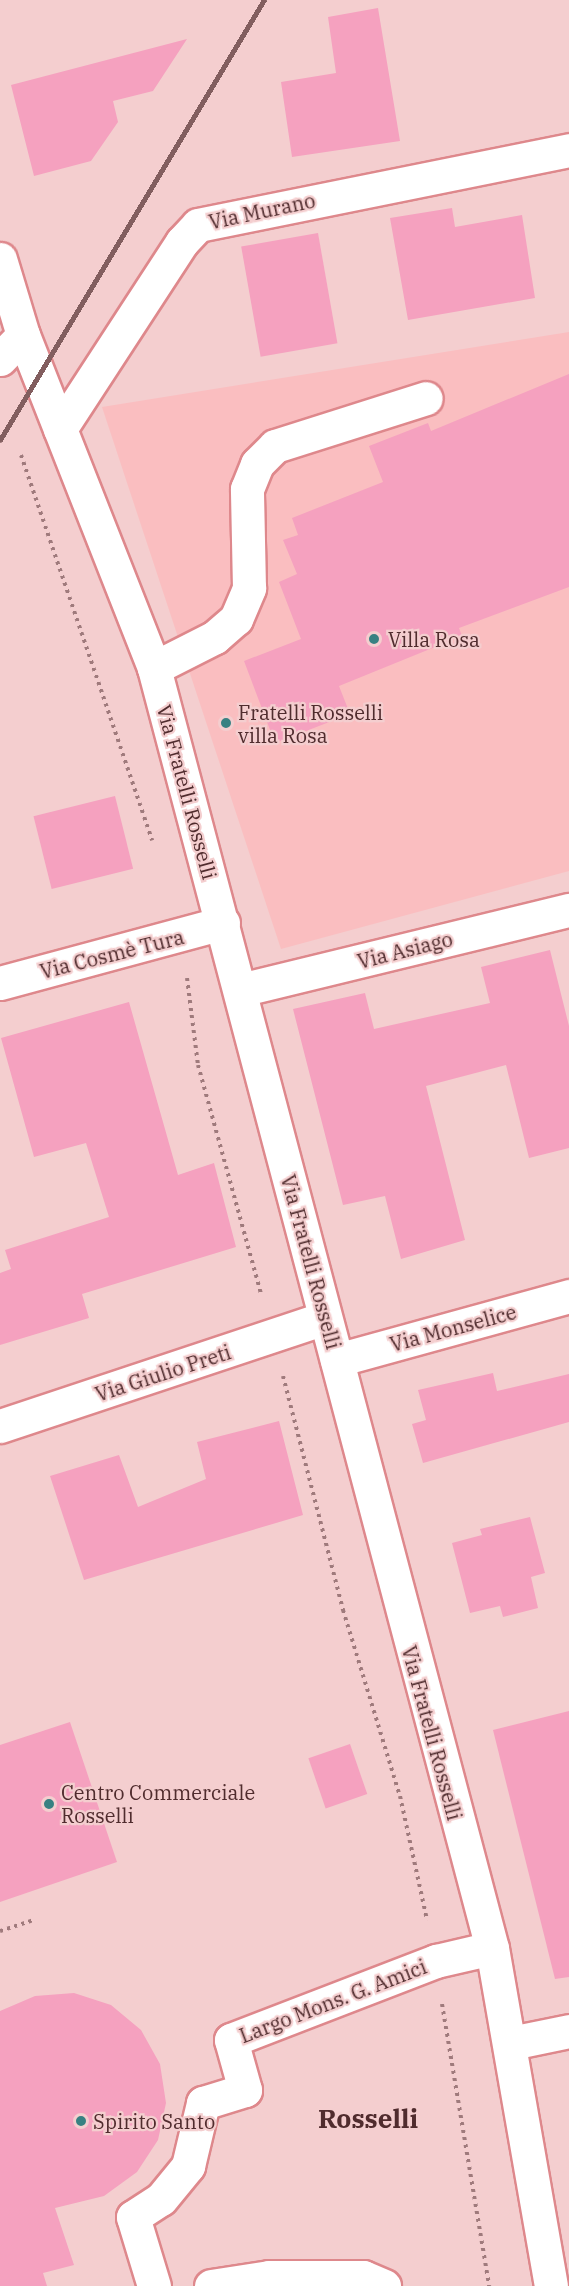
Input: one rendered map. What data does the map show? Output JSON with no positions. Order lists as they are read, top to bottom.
{
  "streets": {
    "street": [
      "Via Murano",
      "Via Fratelli Rosselli",
      "Via Asiago",
      "Via Cosmè Tura",
      "Via Monselice",
      "Via Giulio Preti",
      "Largo Mons. G. Amici"
    ]
  },
  "crossings": [
    ["Via Murano", "Via Fratelli Rosselli"],
    ["Via Fratelli Rosselli", "Via Asiago"],
    ["Via Fratelli Rosselli", "Via Cosmè Tura"],
    ["Via Fratelli Rosselli", "Via Monselice"],
    ["Via Fratelli Rosselli", "Via Giulio Preti"],
    ["Via Fratelli Rosselli", "Largo Mons. G. Amici"]
  ],
  "districts": ["Rosselli"],
  "places": [
    "Villa Rosa",
    "Fratelli Rosselli villa Rosa",
    "Centro Commerciale Rosselli",
    "Spirito Santo"
  ]
}
